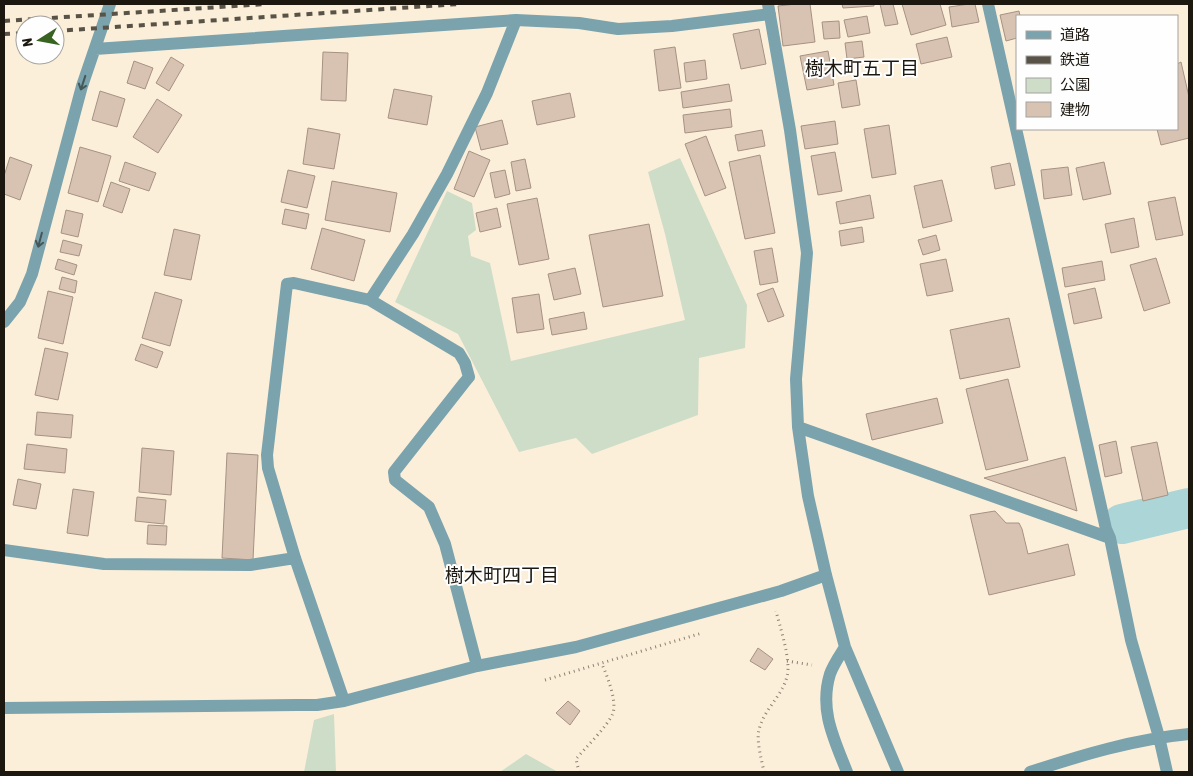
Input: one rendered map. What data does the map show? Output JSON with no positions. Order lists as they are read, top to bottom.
{
  "districts": ["樹木町五丁目", "樹木町四丁目"],
  "legend": [
    "道路",
    "鉄道",
    "公園",
    "建物"
  ],
  "north": "left"
}
